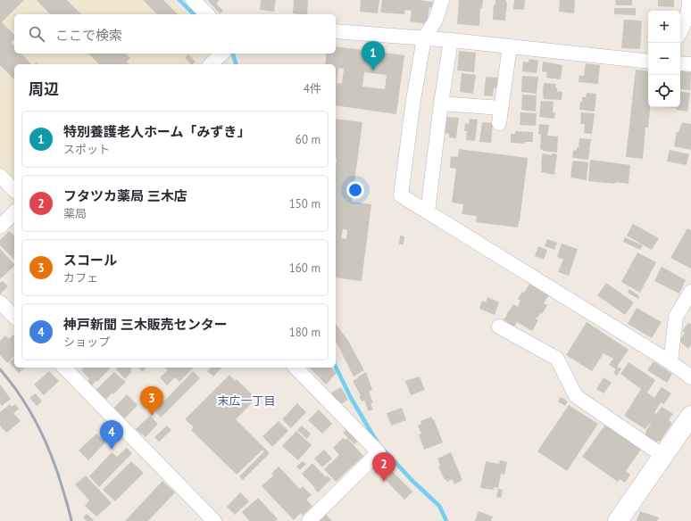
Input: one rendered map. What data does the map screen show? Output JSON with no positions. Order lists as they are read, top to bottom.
{
  "districts": ["末広一丁目"],
  "page": {
    "map_buttons": ["+", "−"],
    "search": "ここで検索",
    "pins": [
      "1",
      "3",
      "4",
      "2"
    ],
    "heading": ["周辺", "4件"],
    "list": [
      {
        "mark": "1",
        "name": "特別養護老人ホーム「みずき」",
        "note": "スポット",
        "value": "60 m"
      },
      {
        "mark": "2",
        "name": "フタツカ薬局 三木店",
        "note": "薬局",
        "value": "150 m"
      },
      {
        "mark": "3",
        "name": "スコール",
        "note": "カフェ",
        "value": "160 m"
      },
      {
        "mark": "4",
        "name": "神戸新聞 三木販売センター",
        "note": "ショップ",
        "value": "180 m"
      }
    ]
  }
}
